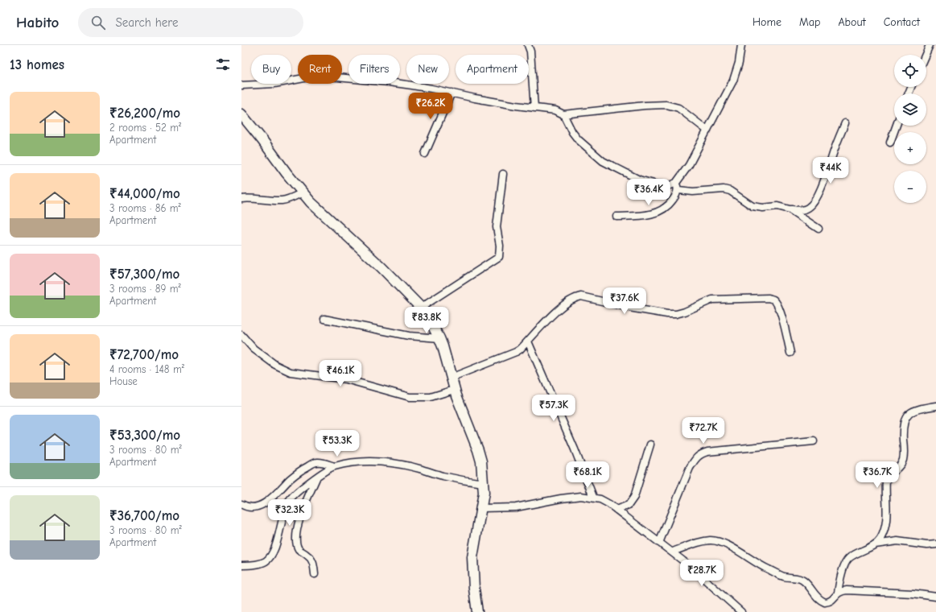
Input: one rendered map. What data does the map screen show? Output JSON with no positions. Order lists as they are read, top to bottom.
{
  "page": {
    "header": "Habito",
    "search": "Search here",
    "nav": [
      "Home",
      "Map",
      "About",
      "Contact"
    ],
    "heading": "13 homes",
    "map_buttons": ["+", "−"],
    "chip": [
      "Buy",
      "Rent",
      "Filters",
      "New",
      "Apartment"
    ],
    "list": [
      {
        "name": "₹26,200/mo",
        "note": "2 rooms · 52 m² · Apartment"
      },
      {
        "name": "₹44,000/mo",
        "note": "3 rooms · 86 m² · Apartment"
      },
      {
        "name": "₹57,300/mo",
        "note": "3 rooms · 89 m² · Apartment"
      },
      {
        "name": "₹72,700/mo",
        "note": "4 rooms · 148 m² · House"
      },
      {
        "name": "₹53,300/mo",
        "note": "3 rooms · 80 m² · Apartment"
      },
      {
        "name": "₹36,700/mo",
        "note": "3 rooms · 80 m² · Apartment"
      }
    ],
    "price": [
      "₹26.2K",
      "₹44K",
      "₹36.4K",
      "₹37.6K",
      "₹83.8K",
      "₹46.1K",
      "₹57.3K",
      "₹72.7K",
      "₹53.3K",
      "₹68.1K",
      "₹36.7K",
      "₹32.3K",
      "₹28.7K"
    ]
  }
}
